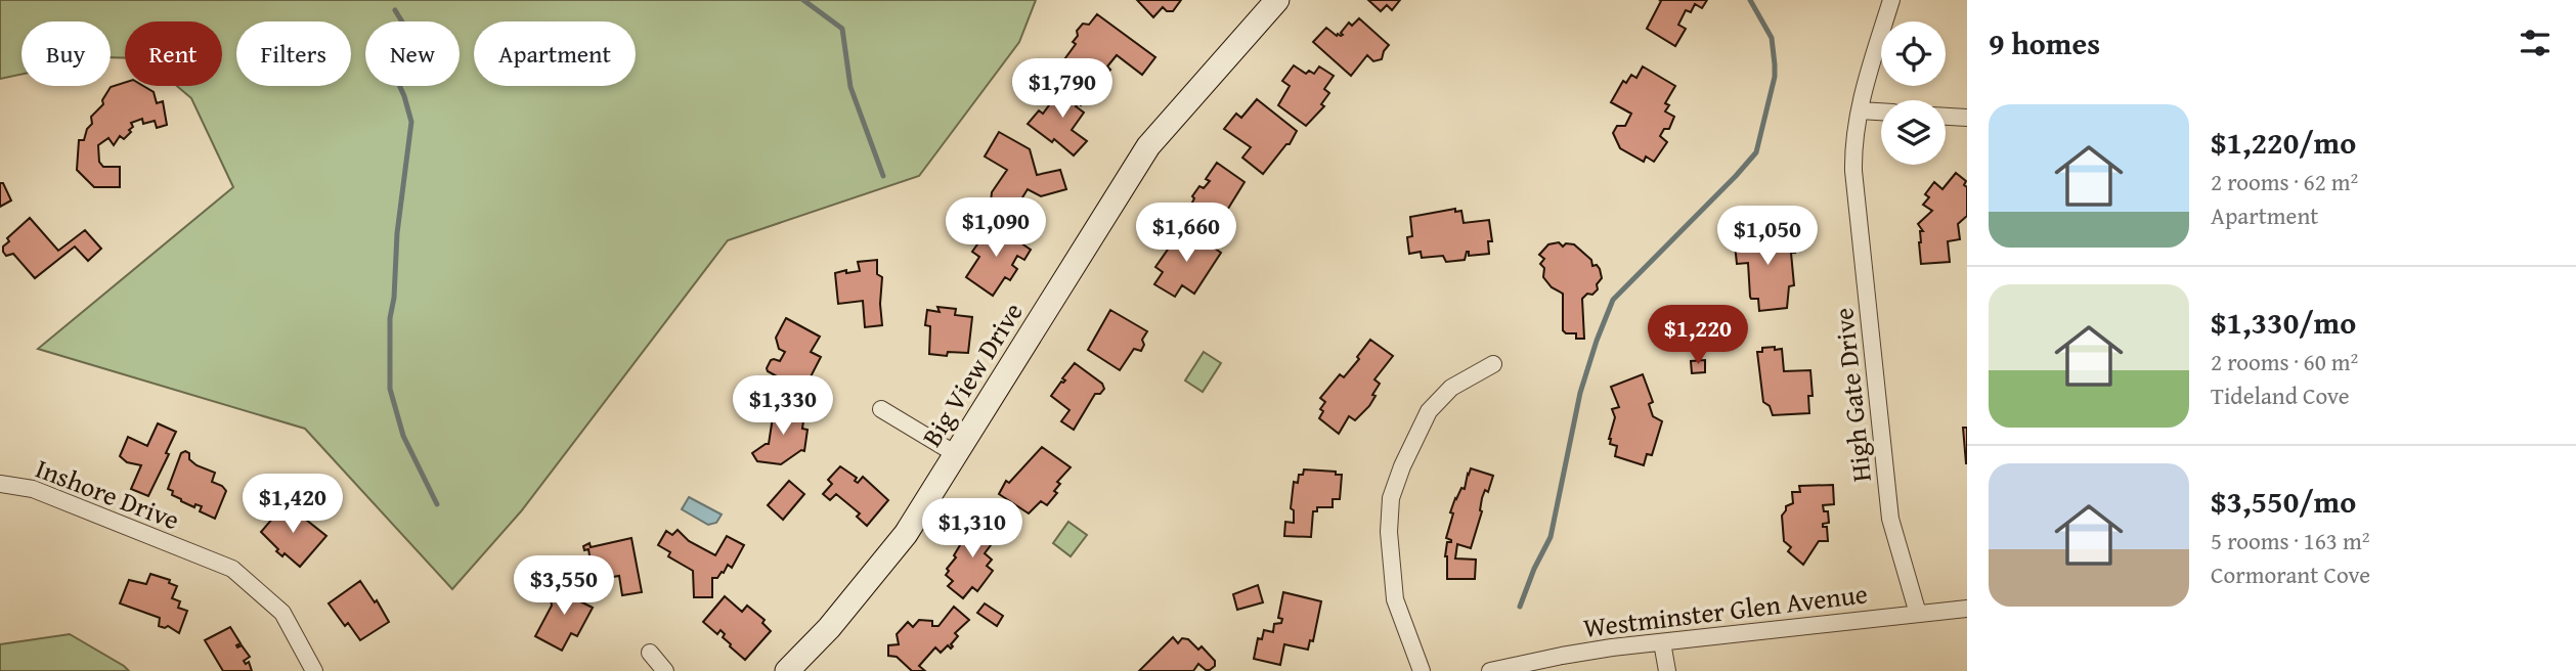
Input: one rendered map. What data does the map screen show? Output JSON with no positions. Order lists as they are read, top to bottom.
{
  "streets": {
    "street": [
      "Big View Drive",
      "High Gate Drive",
      "Inshore Drive",
      "Westminster Glen Avenue"
    ]
  },
  "crossings": [
    ["High Gate Drive", "Westminster Glen Avenue"]
  ],
  "page": {
    "heading": "9 homes",
    "chip": [
      "Buy",
      "Rent",
      "Filters",
      "New",
      "Apartment"
    ],
    "price": [
      "$1,790",
      "$1,090",
      "$1,660",
      "$1,050",
      "$1,220",
      "$1,330",
      "$1,420",
      "$1,310",
      "$3,550"
    ],
    "list": [
      {
        "name": "$1,220/mo",
        "note": "2 rooms · 62 m² · Apartment"
      },
      {
        "name": "$1,330/mo",
        "note": "2 rooms · 60 m² · Tideland Cove"
      },
      {
        "name": "$3,550/mo",
        "note": "5 rooms · 163 m² · Cormorant Cove"
      }
    ]
  }
}
